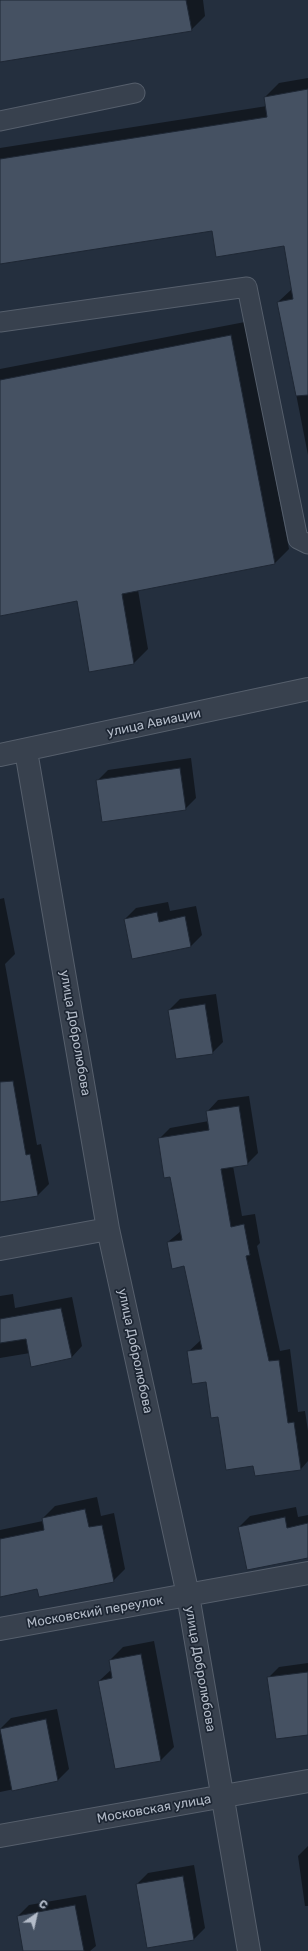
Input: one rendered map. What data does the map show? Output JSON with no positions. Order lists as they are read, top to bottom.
{
  "streets": {
    "street": [
      "улица Авиации",
      "улица Добролюбова",
      "Московский переулок",
      "Московская улица"
    ]
  },
  "crossings": [
    ["улица Авиации", "улица Добролюбова"],
    ["улица Добролюбова", "Московский переулок"],
    ["улица Добролюбова", "Московская улица"]
  ],
  "north": "top right"
}
